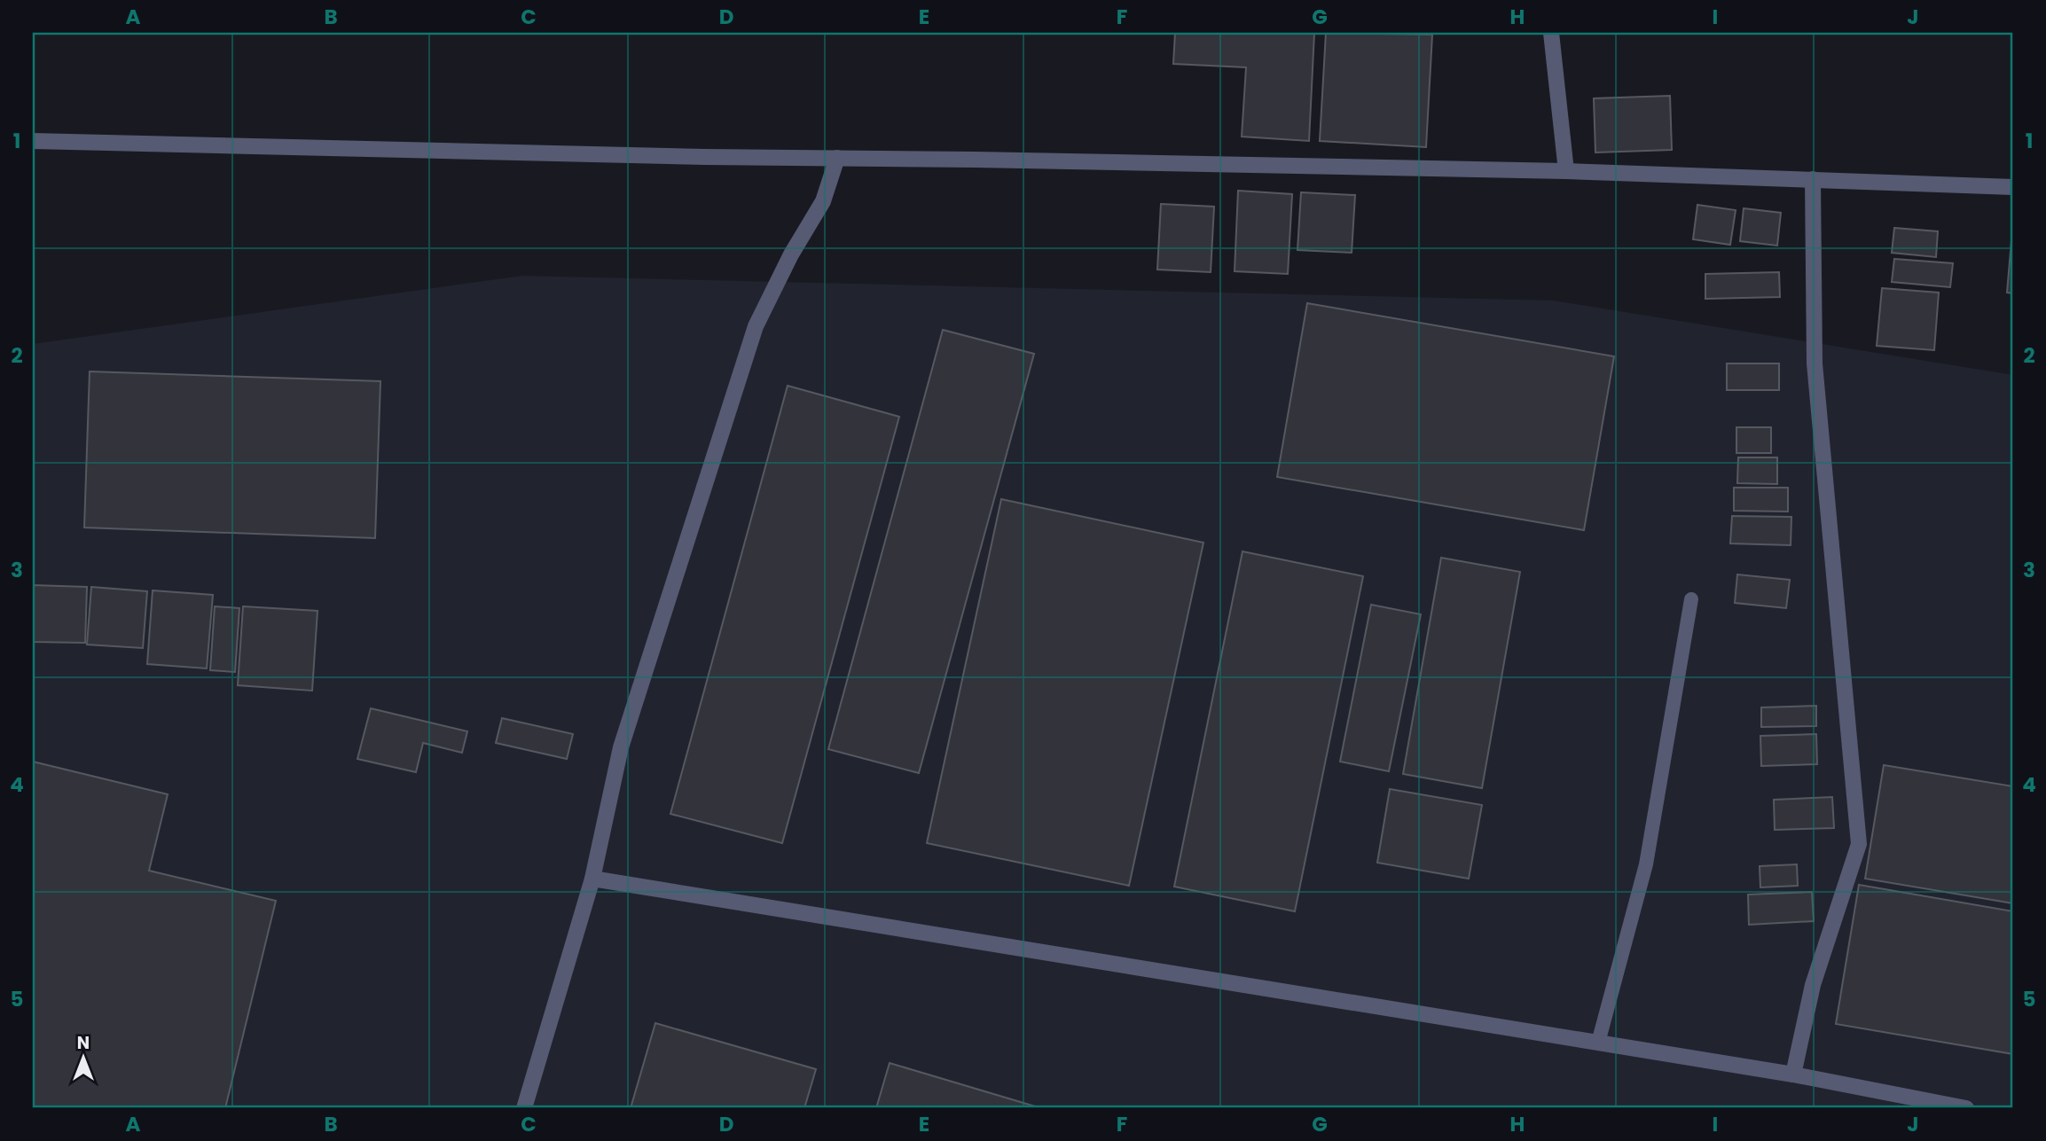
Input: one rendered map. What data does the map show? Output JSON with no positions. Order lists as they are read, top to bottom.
{
  "north": "top",
  "grid": {
    "columns": [
      "A",
      "B",
      "C",
      "D",
      "E",
      "F",
      "G",
      "H",
      "I",
      "J"
    ],
    "rows": [
      "1",
      "2",
      "3",
      "4",
      "5"
    ]
  }
}
